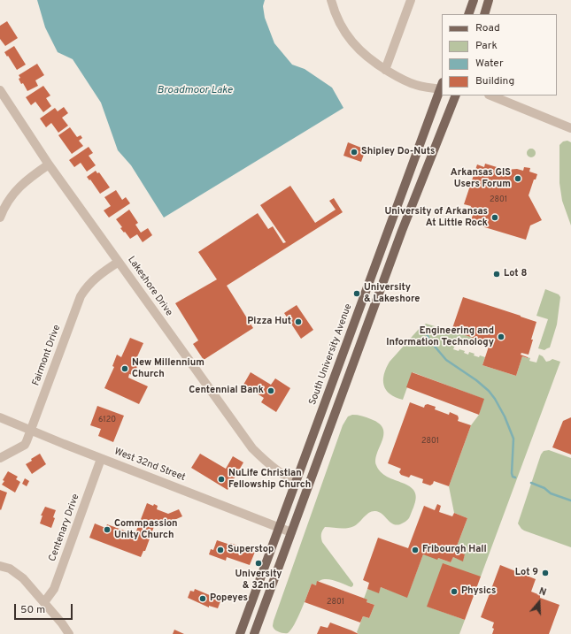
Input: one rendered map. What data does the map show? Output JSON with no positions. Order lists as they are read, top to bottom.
{
  "streets": {
    "main road": ["South University Avenue"],
    "street": [
      "Lakeshore Drive",
      "Fairmont Drive",
      "West 32nd Street",
      "Centenary Drive"
    ]
  },
  "crossings": [
    ["Lakeshore Drive", "South University Avenue"],
    ["Lakeshore Drive", "Fairmont Drive"],
    ["South University Avenue", "West 32nd Street"],
    ["Fairmont Drive", "West 32nd Street"],
    ["West 32nd Street", "Centenary Drive"]
  ],
  "water": ["Broadmoor Lake"],
  "places": [
    "Shipley Do-Nuts",
    "Arkansas GIS Users Forum",
    "University of Arkansas At Little Rock",
    "Lot 8",
    "University & Lakeshore",
    "Pizza Hut",
    "Engineering and Information Technology",
    "New Millennium Church",
    "Centennial Bank",
    "NuLife Christian Fellowship Church",
    "Commpassion Unity Church",
    "Superstop",
    "Fribourgh Hall",
    "University & 32nd",
    "Lot 9",
    "Physics",
    "Popeyes"
  ],
  "house_numbers": [
    "2801",
    "6120",
    "2801",
    "2801"
  ],
  "legend": [
    "Road",
    "Park",
    "Water",
    "Building"
  ],
  "scale_bar": "50 m",
  "north": "top"
}
